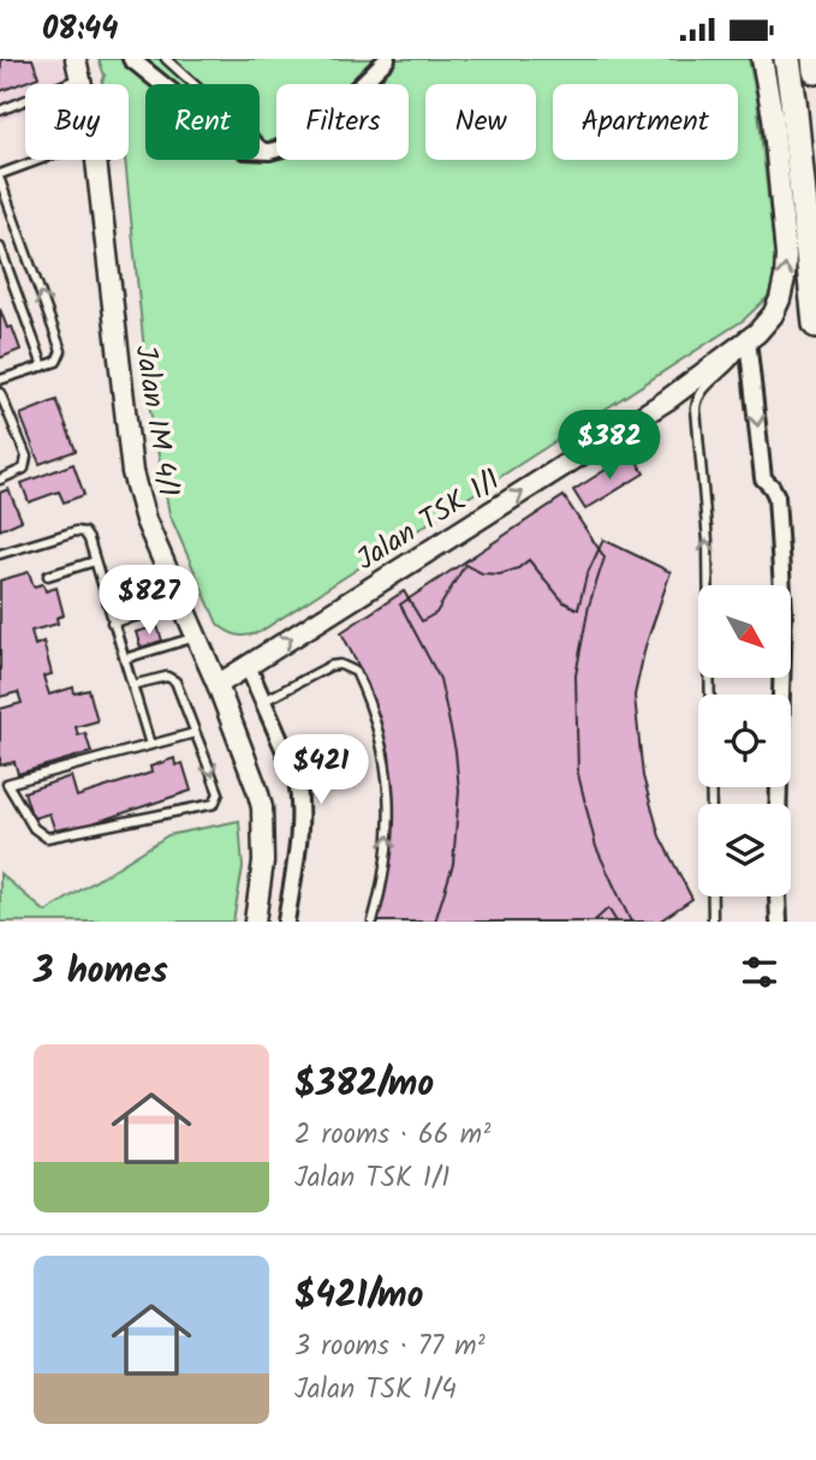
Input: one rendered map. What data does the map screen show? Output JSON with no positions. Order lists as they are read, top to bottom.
{
  "streets": {
    "street": ["Jalan IM 4/1", "Jalan TSK 1/1"]
  },
  "crossings": [
    ["Jalan IM 4/1", "Jalan TSK 1/1"]
  ],
  "one_way": ["Jalan TSK 1/1"],
  "north": "bottom right",
  "page": {
    "status": "08:44",
    "chip": [
      "Buy",
      "Rent",
      "Filters",
      "New",
      "Apartment"
    ],
    "price": ["$382", "$827", "$421"],
    "heading": "3 homes",
    "list": [
      {
        "name": "$382/mo",
        "note": "2 rooms · 66 m² · Jalan TSK 1/1"
      },
      {
        "name": "$421/mo",
        "note": "3 rooms · 77 m² · Jalan TSK 1/4"
      }
    ]
  }
}
